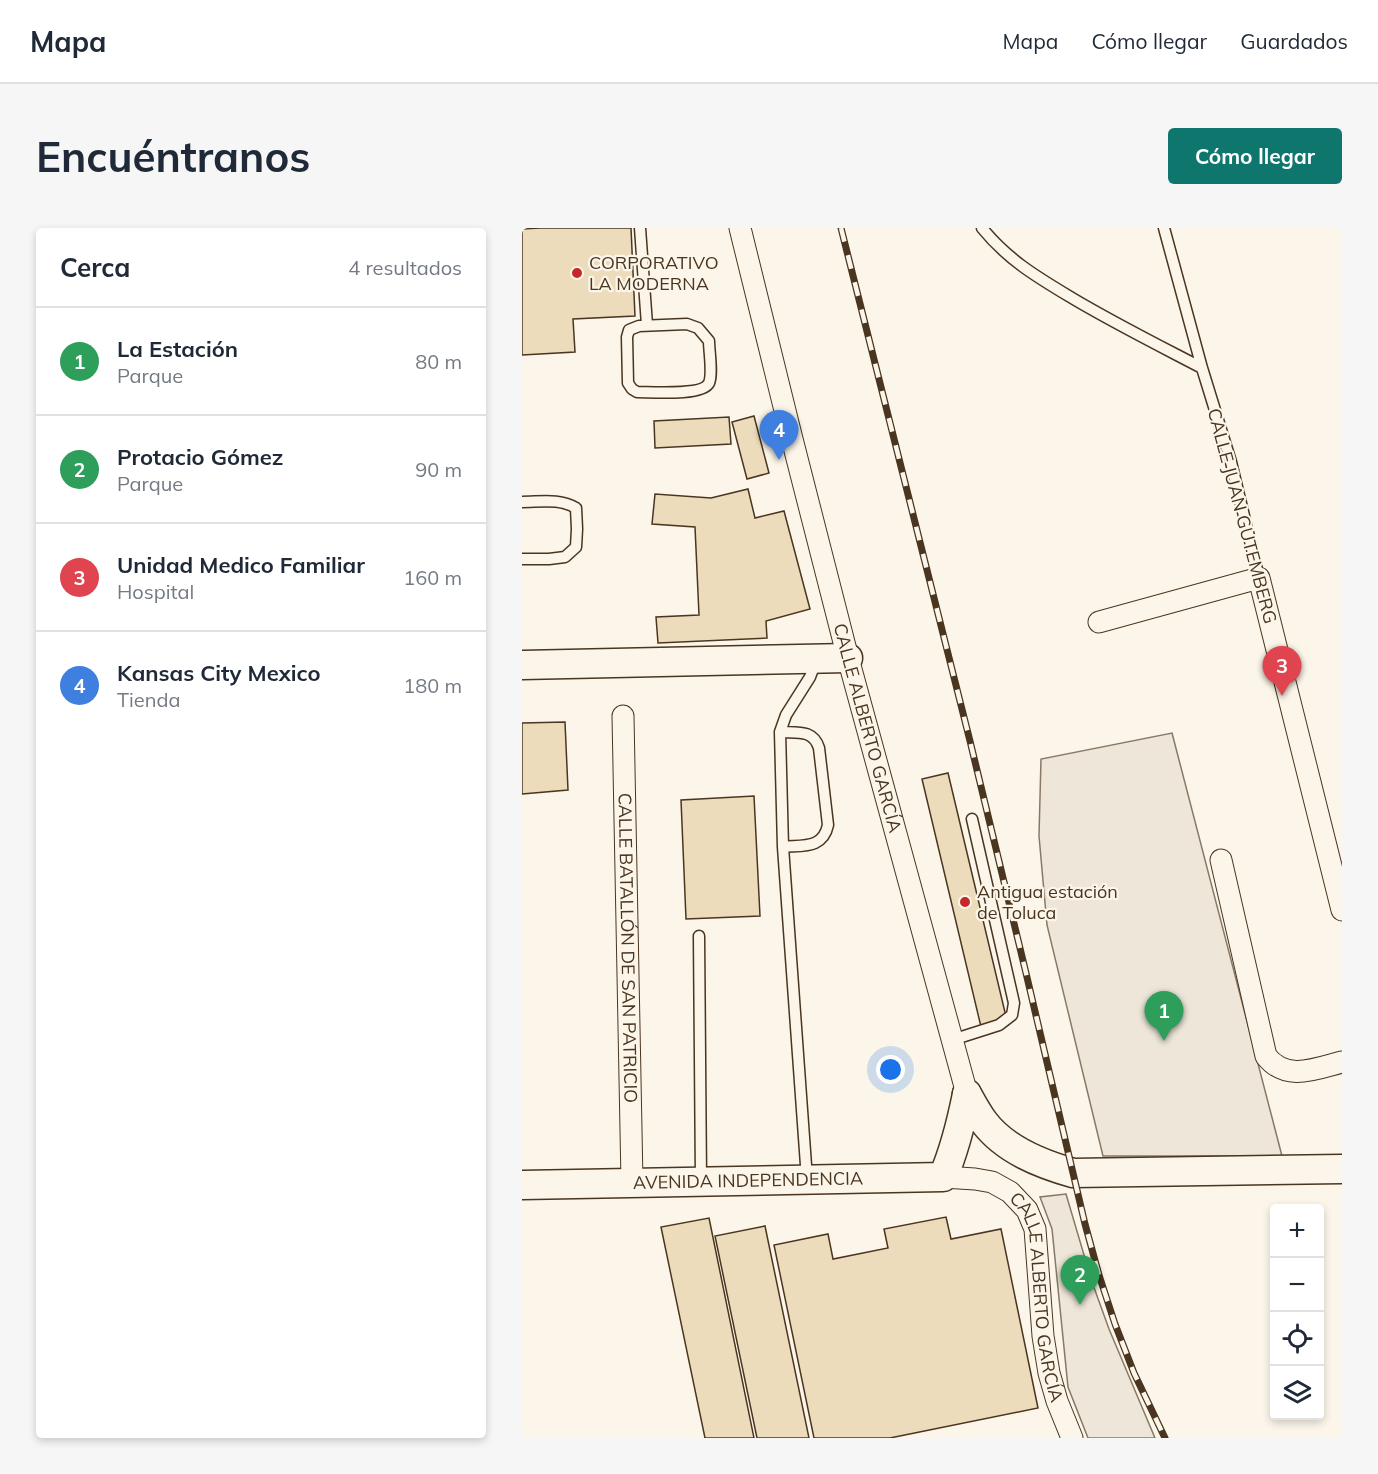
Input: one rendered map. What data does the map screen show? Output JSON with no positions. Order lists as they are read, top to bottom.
{
  "streets": {
    "main road": ["CALLE ALBERTO GARCÍA", "AVENIDA INDEPENDENCIA"],
    "street": ["CALLE JUAN GUTEMBERG", "CALLE BATALLÓN DE SAN PATRICIO"]
  },
  "crossings": [
    ["CALLE ALBERTO GARCÍA", "AVENIDA INDEPENDENCIA"],
    ["CALLE BATALLÓN DE SAN PATRICIO", "AVENIDA INDEPENDENCIA"]
  ],
  "places": ["CORPORATIVO LA MODERNA", "Antigua estación de Toluca"],
  "page": {
    "header": "Mapa",
    "nav": ["Mapa", "Cómo llegar", "Guardados"],
    "buttons": "Cómo llegar",
    "title": "Encuéntranos",
    "heading": ["Cerca", "4 resultados"],
    "list": [
      {
        "mark": "1",
        "name": "La Estación",
        "note": "Parque",
        "value": "80 m"
      },
      {
        "mark": "2",
        "name": "Protacio Gómez",
        "note": "Parque",
        "value": "90 m"
      },
      {
        "mark": "3",
        "name": "Unidad Medico Familiar",
        "note": "Hospital",
        "value": "160 m"
      },
      {
        "mark": "4",
        "name": "Kansas City Mexico",
        "note": "Tienda",
        "value": "180 m"
      }
    ],
    "pins": [
      "4",
      "3",
      "1",
      "2"
    ],
    "map_buttons": ["+", "−"]
  }
}
